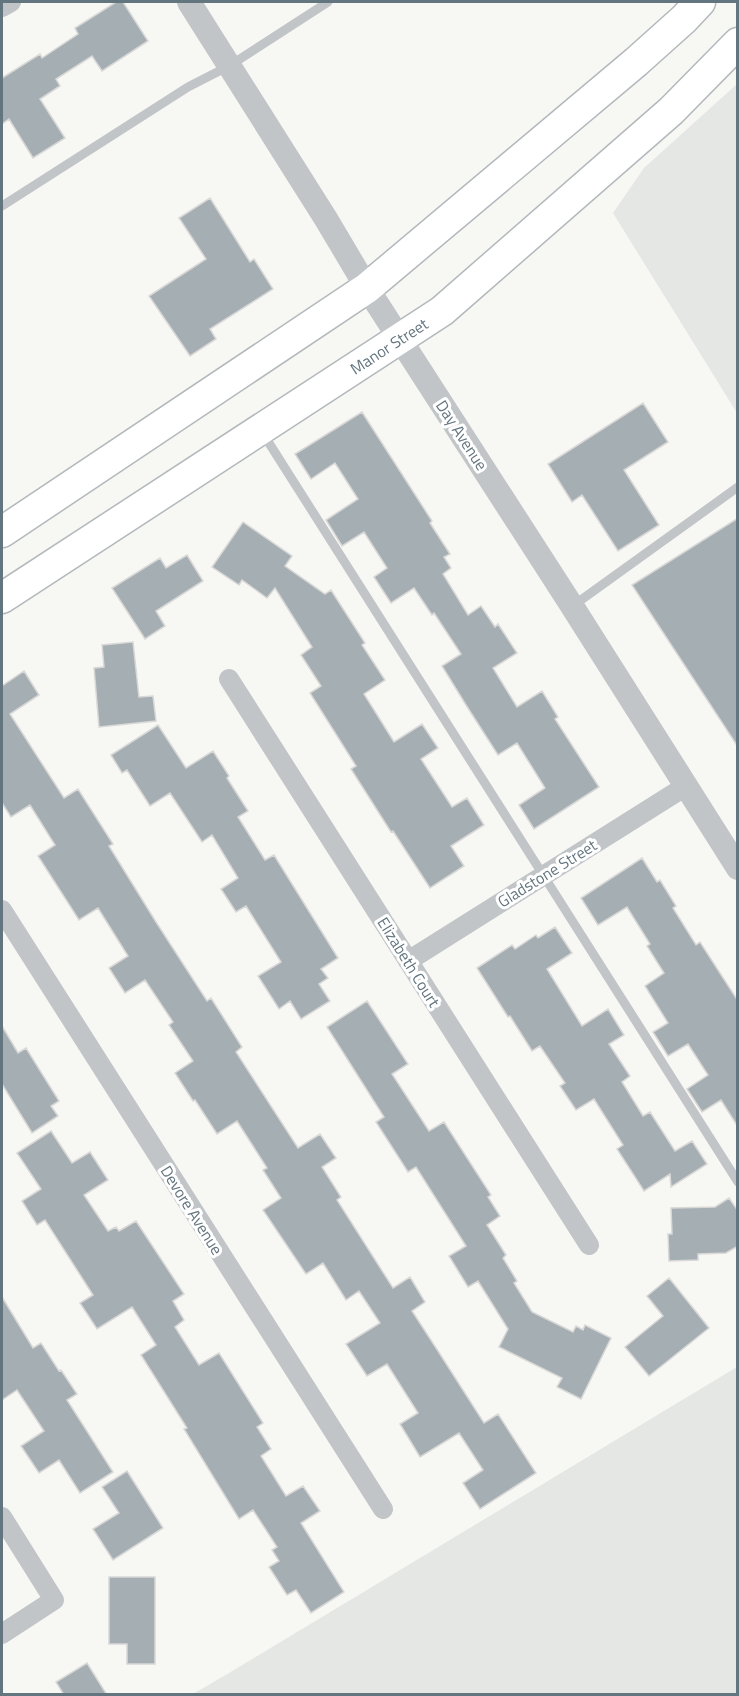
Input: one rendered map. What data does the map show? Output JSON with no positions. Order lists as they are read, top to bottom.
{
  "streets": {
    "main road": ["Manor Street"],
    "street": [
      "Day Avenue",
      "Gladstone Street",
      "Elizabeth Court",
      "Devore Avenue"
    ]
  },
  "crossings": [
    ["Manor Street", "Day Avenue"],
    ["Day Avenue", "Gladstone Street"],
    ["Gladstone Street", "Elizabeth Court"]
  ]
}
